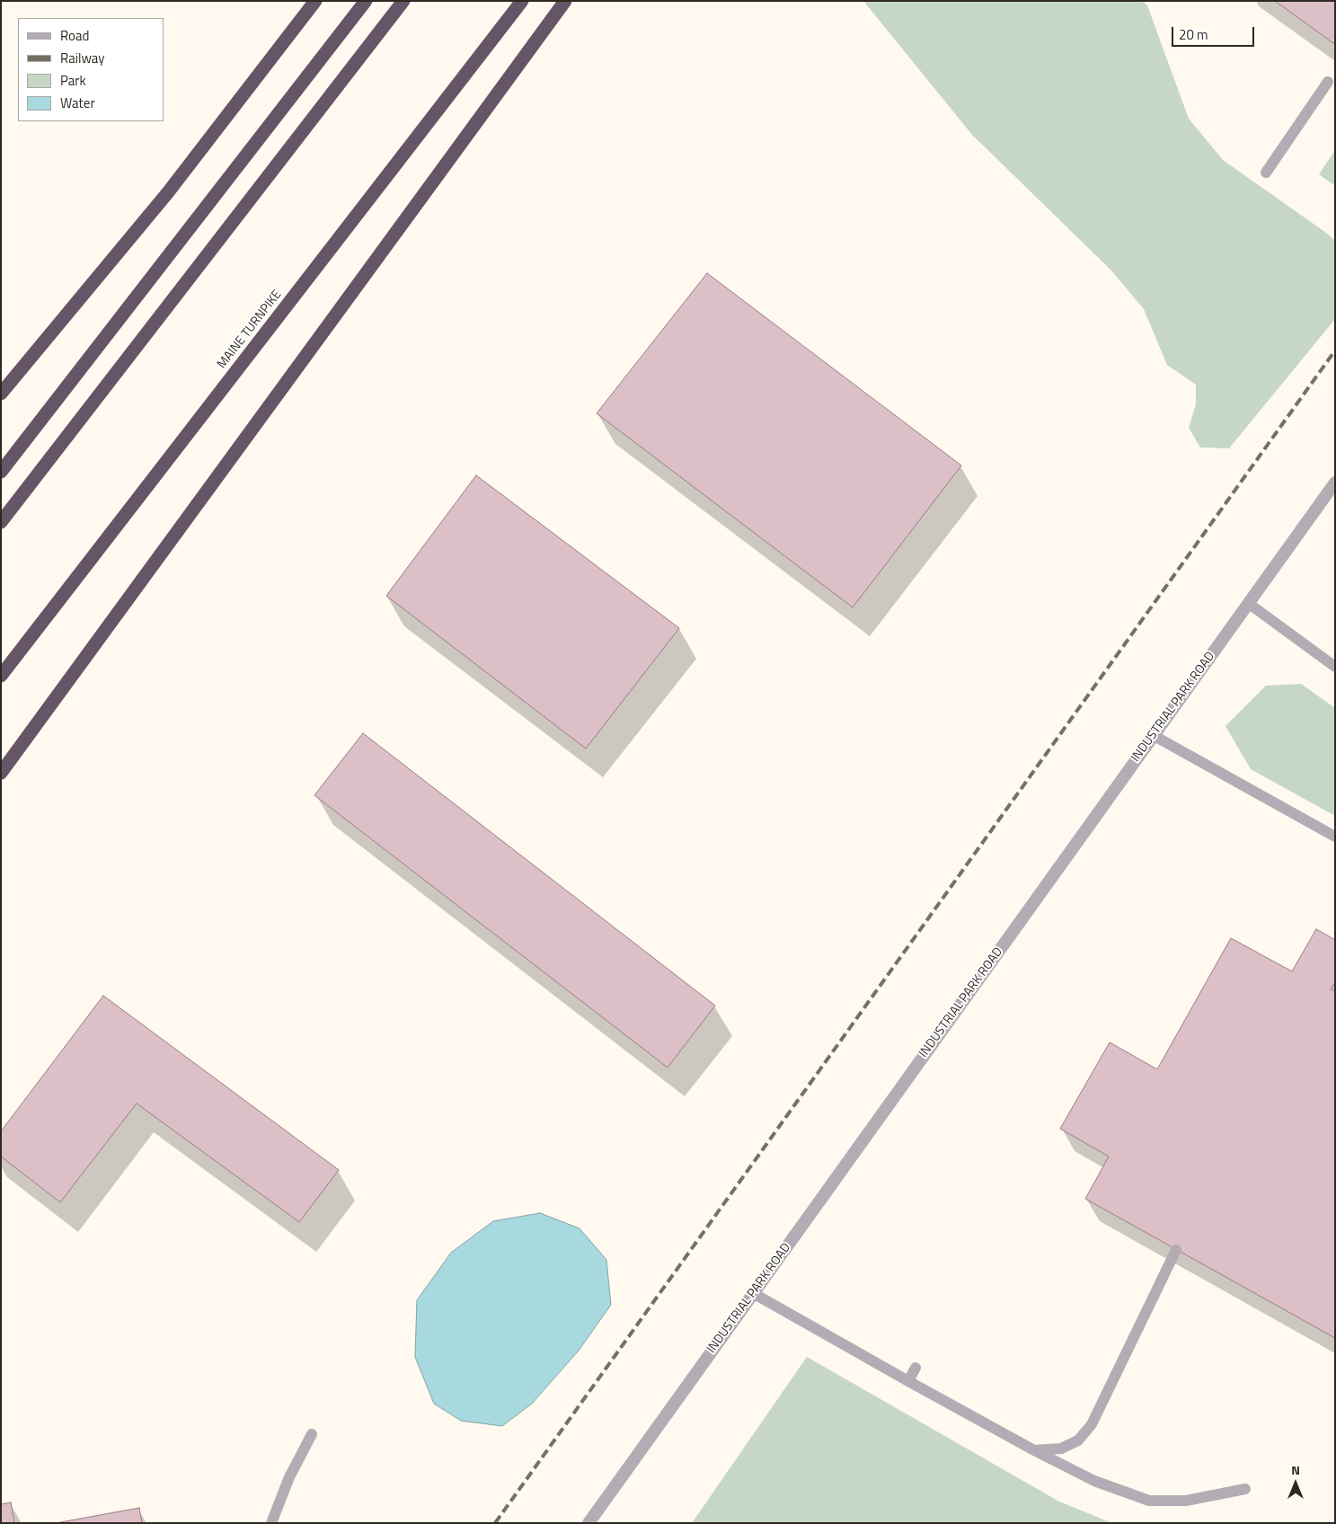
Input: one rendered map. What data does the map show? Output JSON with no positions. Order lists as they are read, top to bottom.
{
  "streets": {
    "highway": ["MAINE TURNPIKE"],
    "street": ["INDUSTRIAL PARK ROAD"]
  },
  "legend": [
    "Road",
    "Railway",
    "Park",
    "Water"
  ],
  "scale_bar": "20 m",
  "north": "top"
}
